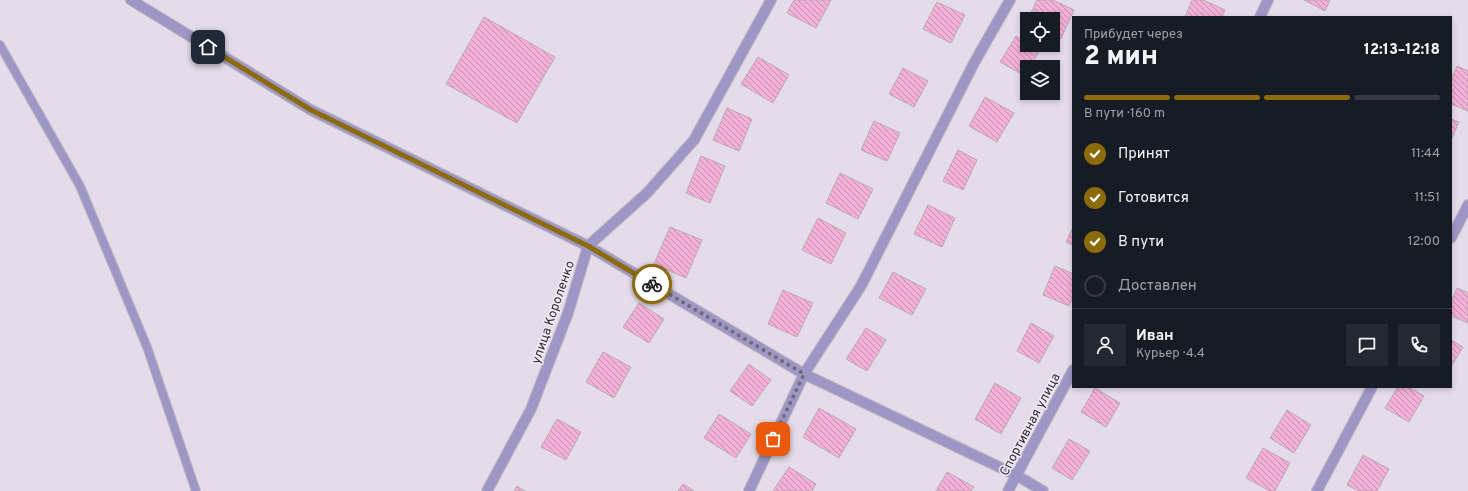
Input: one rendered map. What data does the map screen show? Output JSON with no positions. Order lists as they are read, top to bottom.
{
  "streets": {
    "street": ["улица Короленко", "Спортивная улица"]
  },
  "page": {
    "heading": ["2 мин", "Прибудет через", "12:13–12:18"],
    "panel": ["Иван", "Курьер · 4.4"],
    "bar": "В пути · 160 m",
    "list": [
      ["Принят", "11:44"],
      ["Готовится", "11:51"],
      ["В пути", "12:00"],
      "Доставлен"
    ]
  }
}
